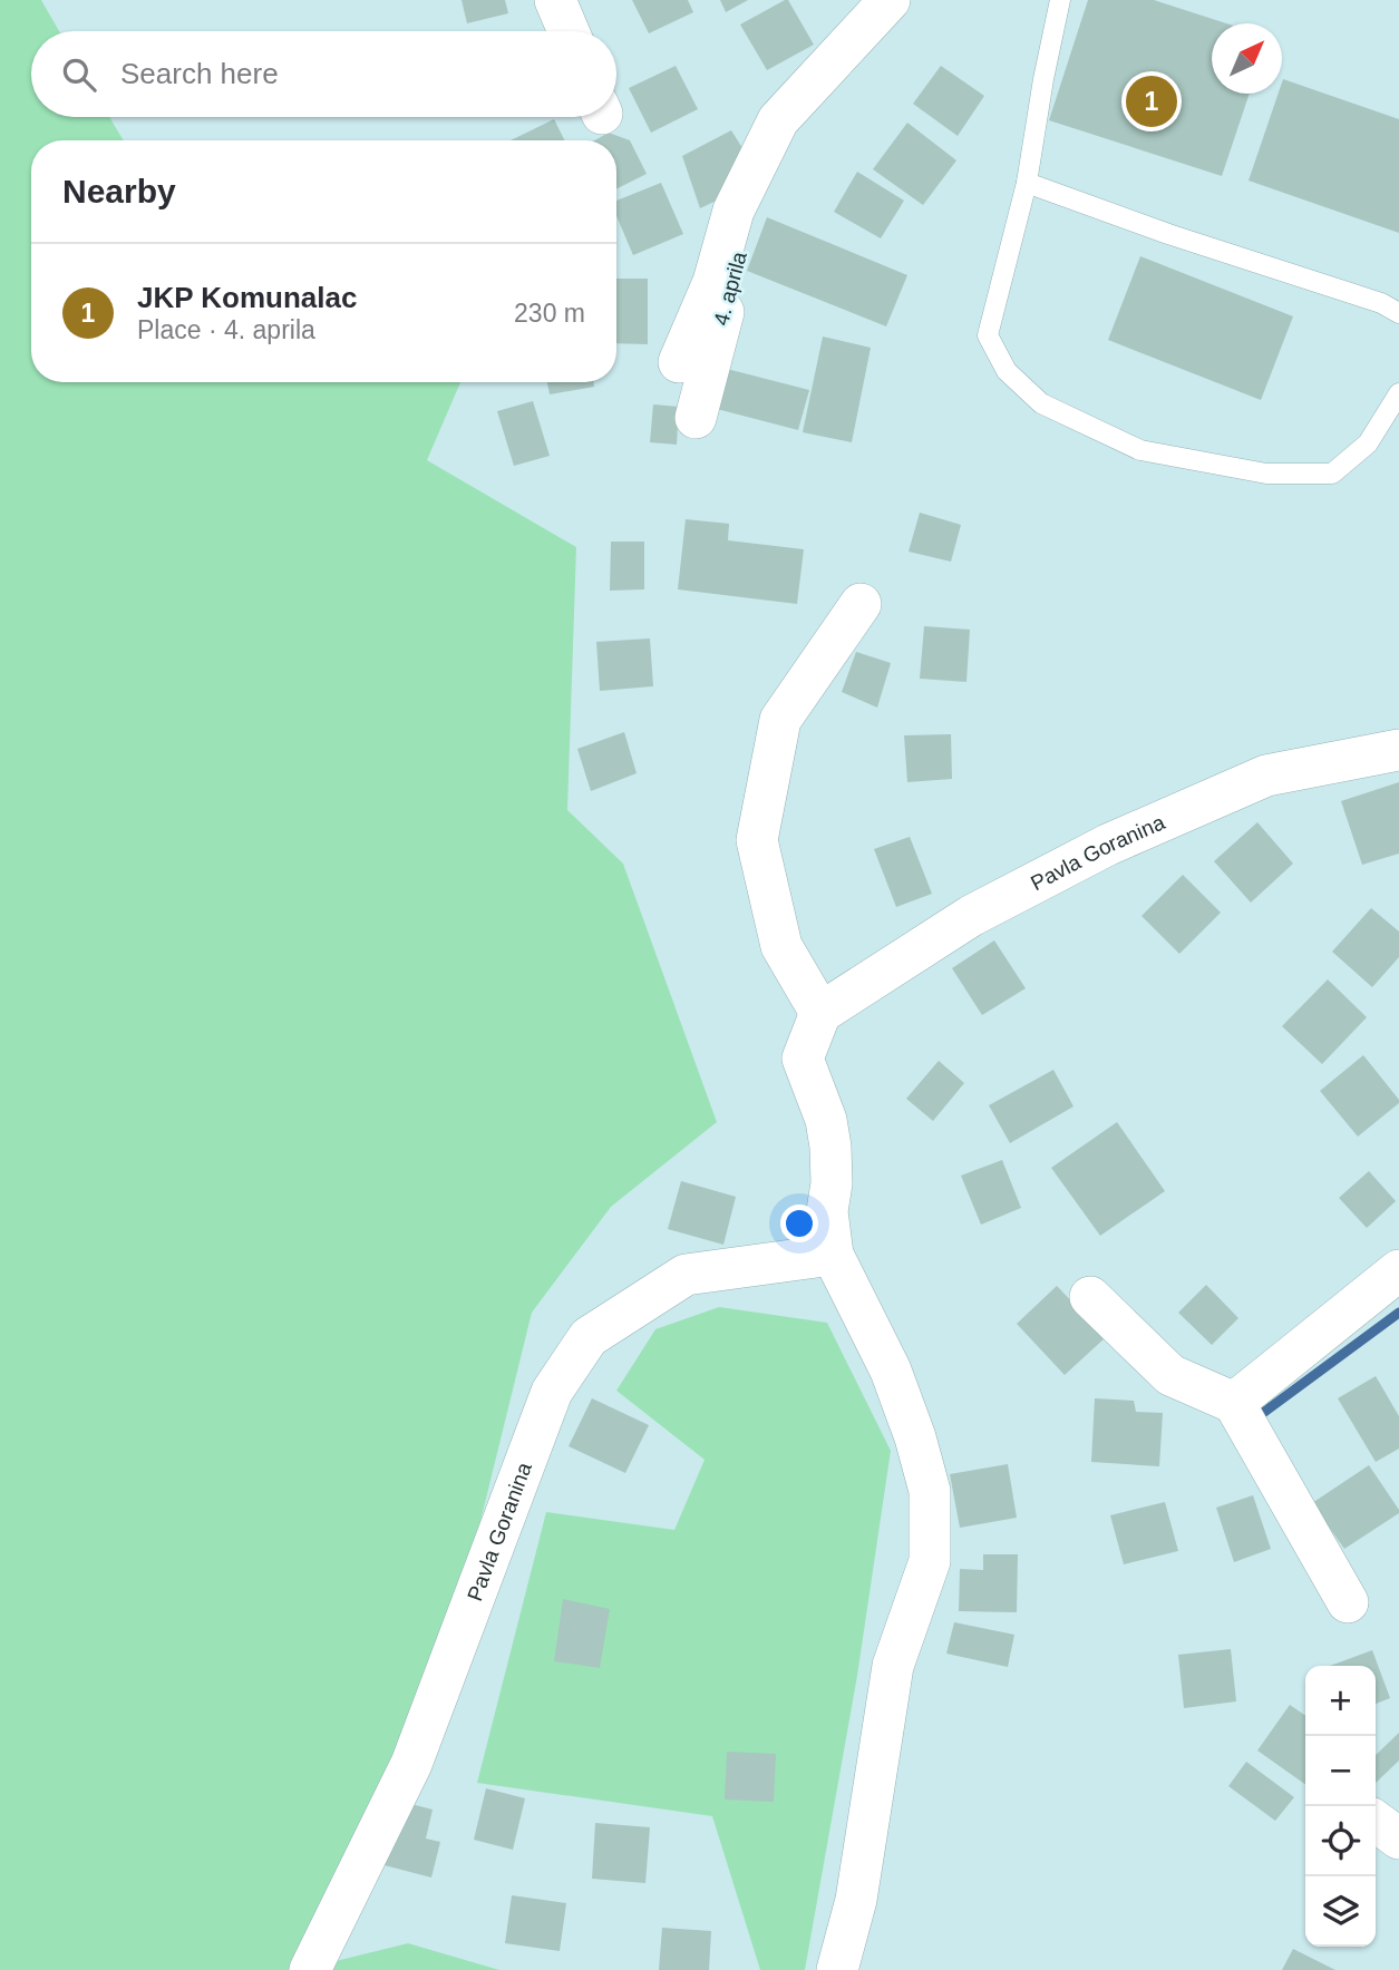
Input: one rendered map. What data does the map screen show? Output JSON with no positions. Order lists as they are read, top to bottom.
{
  "streets": {
    "street": ["4. aprila", "Pavla Goranina"]
  },
  "north": "top right",
  "page": {
    "search": "Search here",
    "pins": "1",
    "heading": "Nearby",
    "list": [
      {
        "mark": "1",
        "name": "JKP Komunalac",
        "note": "Place · 4. aprila",
        "value": "230 m"
      }
    ],
    "map_buttons": ["+", "−"]
  }
}
